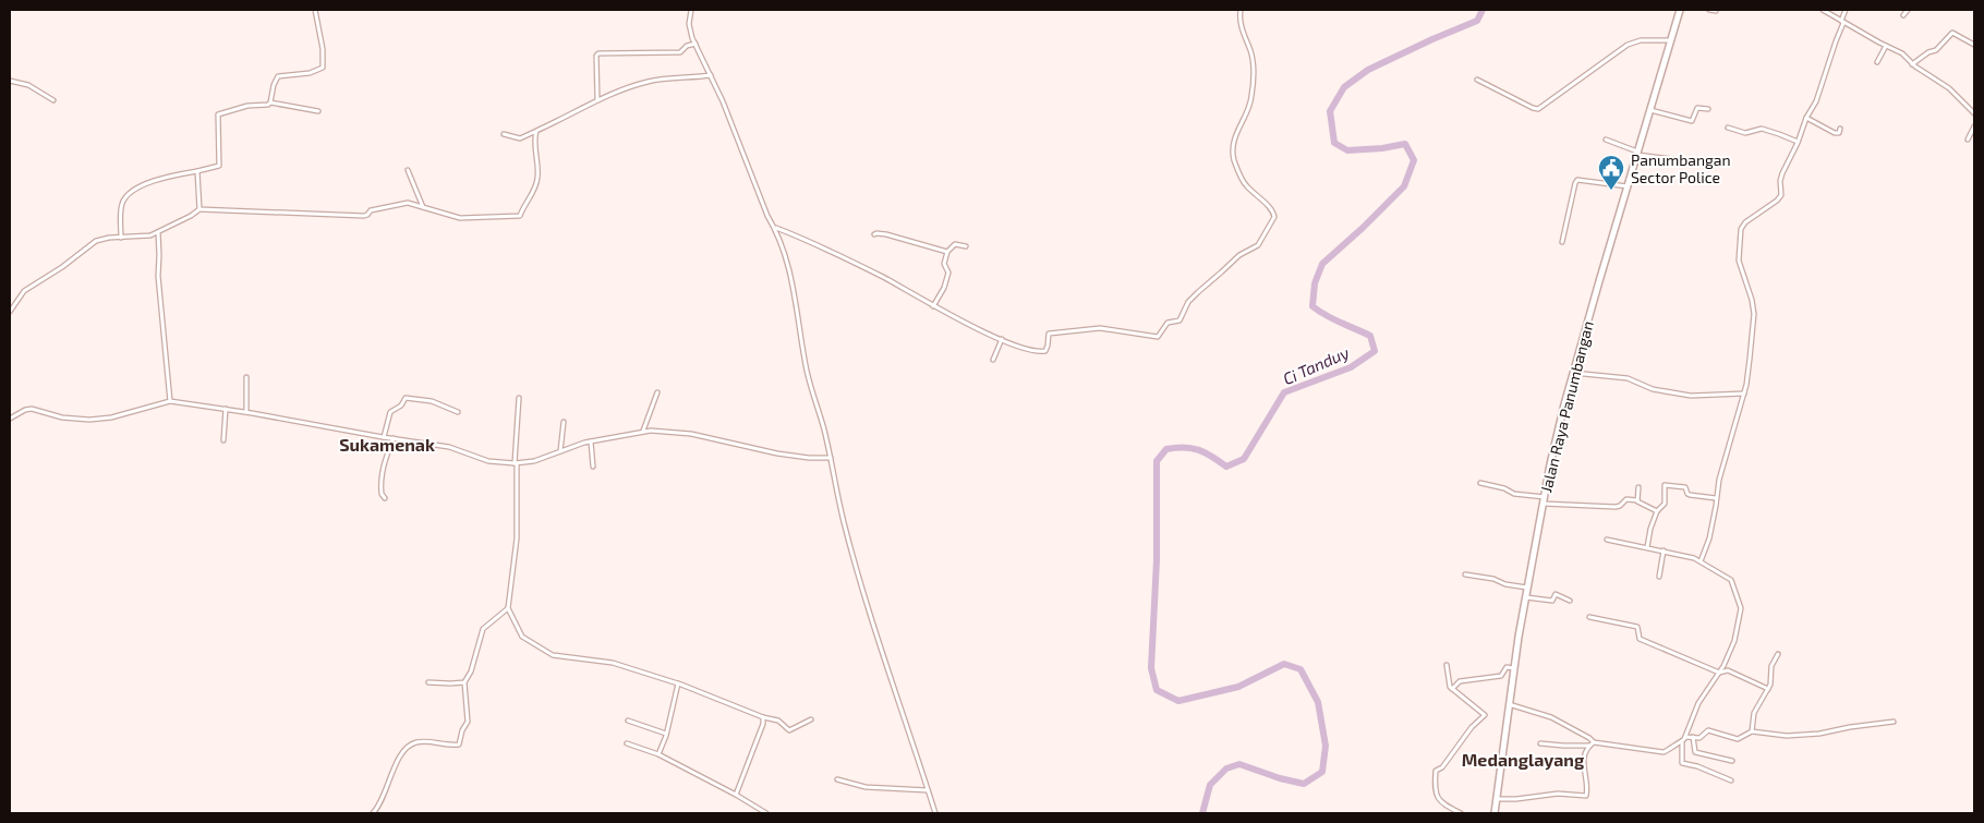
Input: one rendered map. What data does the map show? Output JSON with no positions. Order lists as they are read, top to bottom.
{
  "streets": {
    "main road": ["Jalan Raya Panumbangan"]
  },
  "districts": ["Sukamenak", "Medanglayang"],
  "water": ["Ci Tanduy"],
  "places": {
    "public building": ["Panumbangan Sector Police"]
  }
}
